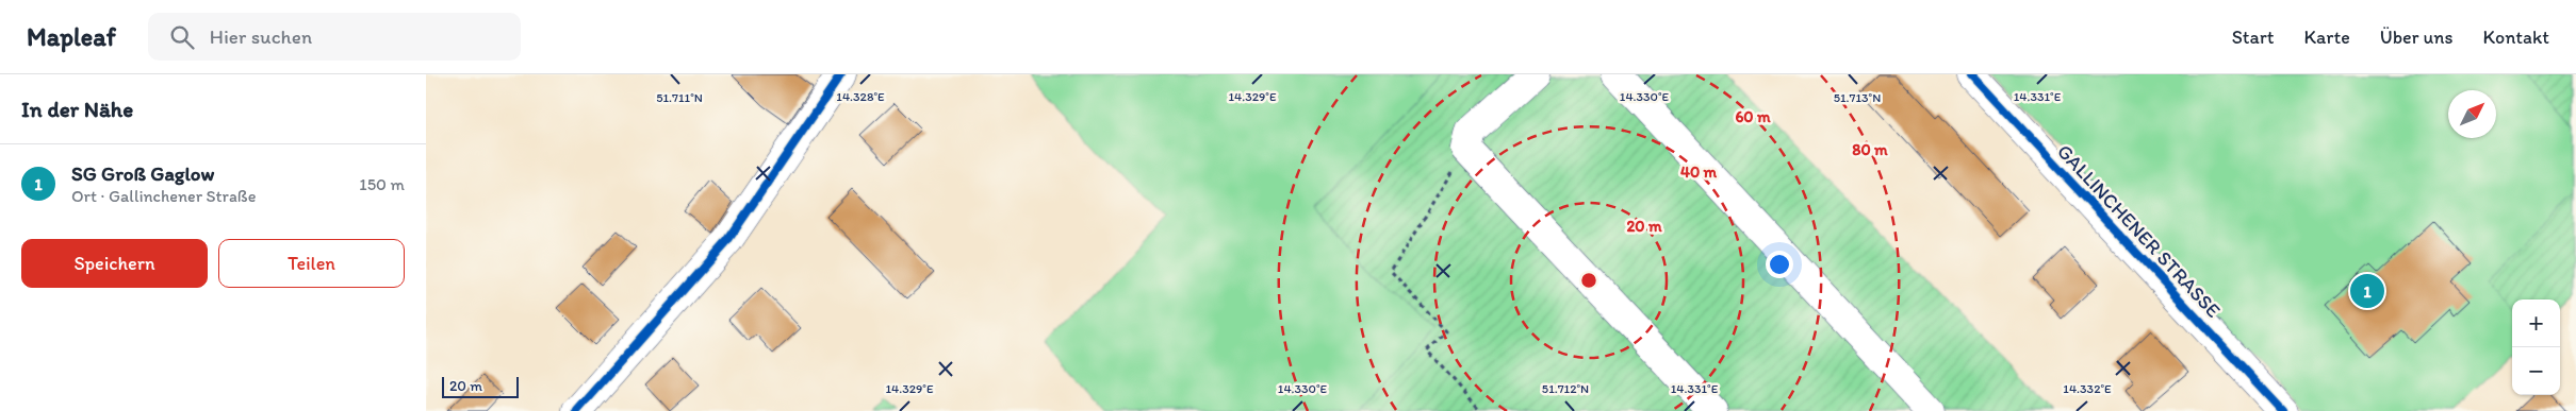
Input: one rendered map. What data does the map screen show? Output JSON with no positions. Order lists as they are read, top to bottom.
{
  "streets": {
    "street": ["GALLINCHENER STRASSE"]
  },
  "scale_bar": "20 m",
  "north": "top right",
  "page": {
    "header": "Mapleaf",
    "search": "Hier suchen",
    "nav": [
      "Start",
      "Karte",
      "Über uns",
      "Kontakt"
    ],
    "heading": "In der Nähe",
    "list": [
      {
        "mark": "1",
        "name": "SG Groß Gaglow",
        "note": "Ort · Gallinchener Straße",
        "value": "150 m"
      }
    ],
    "buttons": ["Speichern", "Teilen"],
    "pins": "1",
    "map_buttons": ["+", "−"],
    "scale": "20 m"
  },
  "coordinates": [
    "14.328°E",
    "14.329°E",
    "14.330°E",
    "14.331°E",
    "51.711°N",
    "51.713°N",
    "51.712°N",
    "14.332°E"
  ],
  "rings": [
    "60 m",
    "80 m",
    "40 m",
    "20 m"
  ]
}
